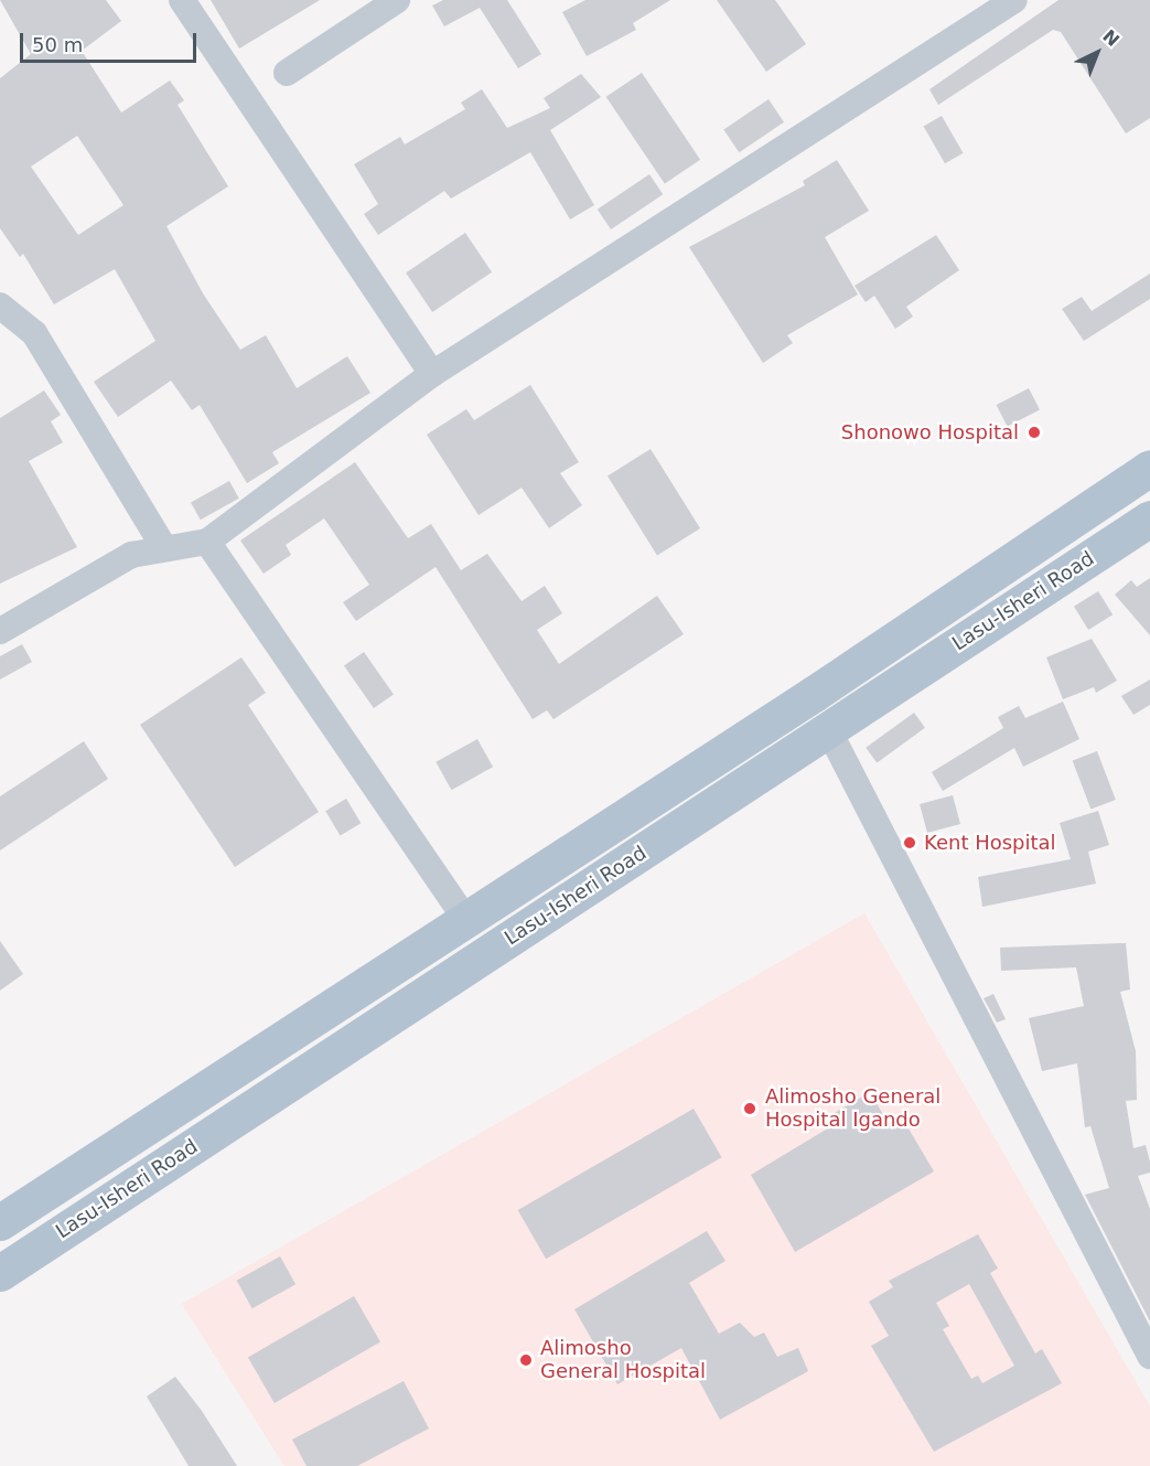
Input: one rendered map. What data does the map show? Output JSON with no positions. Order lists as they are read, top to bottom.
{
  "streets": {
    "main road": ["Lasu-Isheri Road"]
  },
  "places": [
    "Shonowo Hospital",
    "Kent Hospital",
    "Alimosho General Hospital Igando",
    "Alimosho General Hospital"
  ],
  "scale_bar": "50 m",
  "north": "top right"
}
